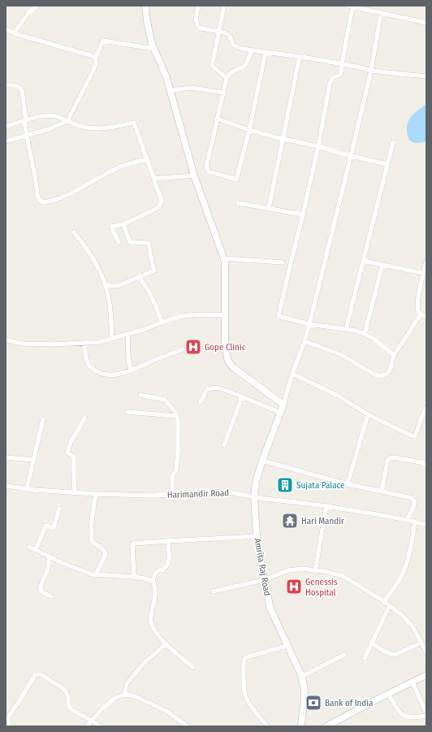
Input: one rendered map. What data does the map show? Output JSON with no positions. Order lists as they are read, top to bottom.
{
  "streets": {
    "main road": ["Amrita Raj Road"],
    "street": ["Harimandir Road"]
  },
  "crossings": [
    ["Harimandir Road", "Amrita Raj Road"]
  ],
  "places": {
    "hospital": ["Gope Clinic", "Genessis Hospital"],
    "building": ["Sujata Palace"],
    "temple": ["Hari Mandir"],
    "bank": ["Bank of India"]
  }
}
